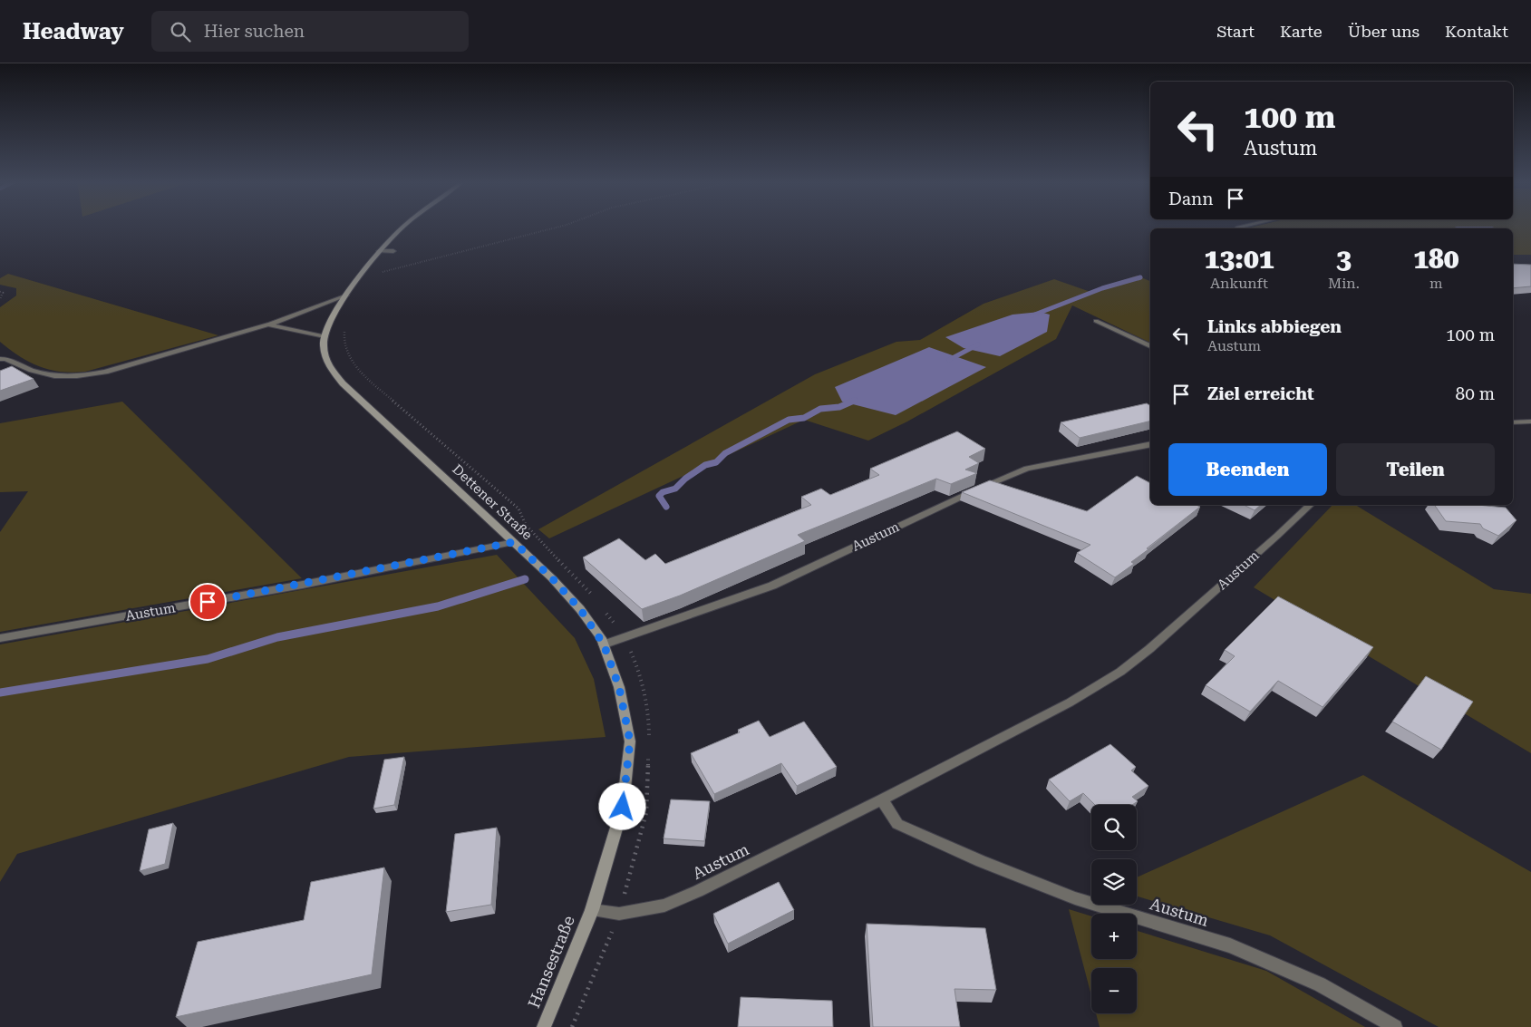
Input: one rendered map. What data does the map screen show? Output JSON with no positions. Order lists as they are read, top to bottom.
{
  "streets": {
    "street": ["Dettener Straße", "Austum", "Hansestraße"]
  },
  "crossings": [
    ["Dettener Straße", "Austum"],
    ["Dettener Straße", "Hansestraße"],
    ["Austum", "Hansestraße"]
  ],
  "page": {
    "header": "Headway",
    "search": "Hier suchen",
    "nav": [
      "Start",
      "Karte",
      "Über uns",
      "Kontakt"
    ],
    "turn": ["100 m", "Austum"],
    "then": "Dann",
    "eta": [
      "13:01",
      "Ankunft",
      "3",
      "Min.",
      "180",
      "m"
    ],
    "list": [
      {
        "name": "Links abbiegen",
        "note": "Austum",
        "value": "100 m"
      },
      {
        "name": "Ziel erreicht",
        "value": "80 m"
      }
    ],
    "buttons": ["Beenden", "Teilen"],
    "map_buttons": ["+", "−"]
  }
}
